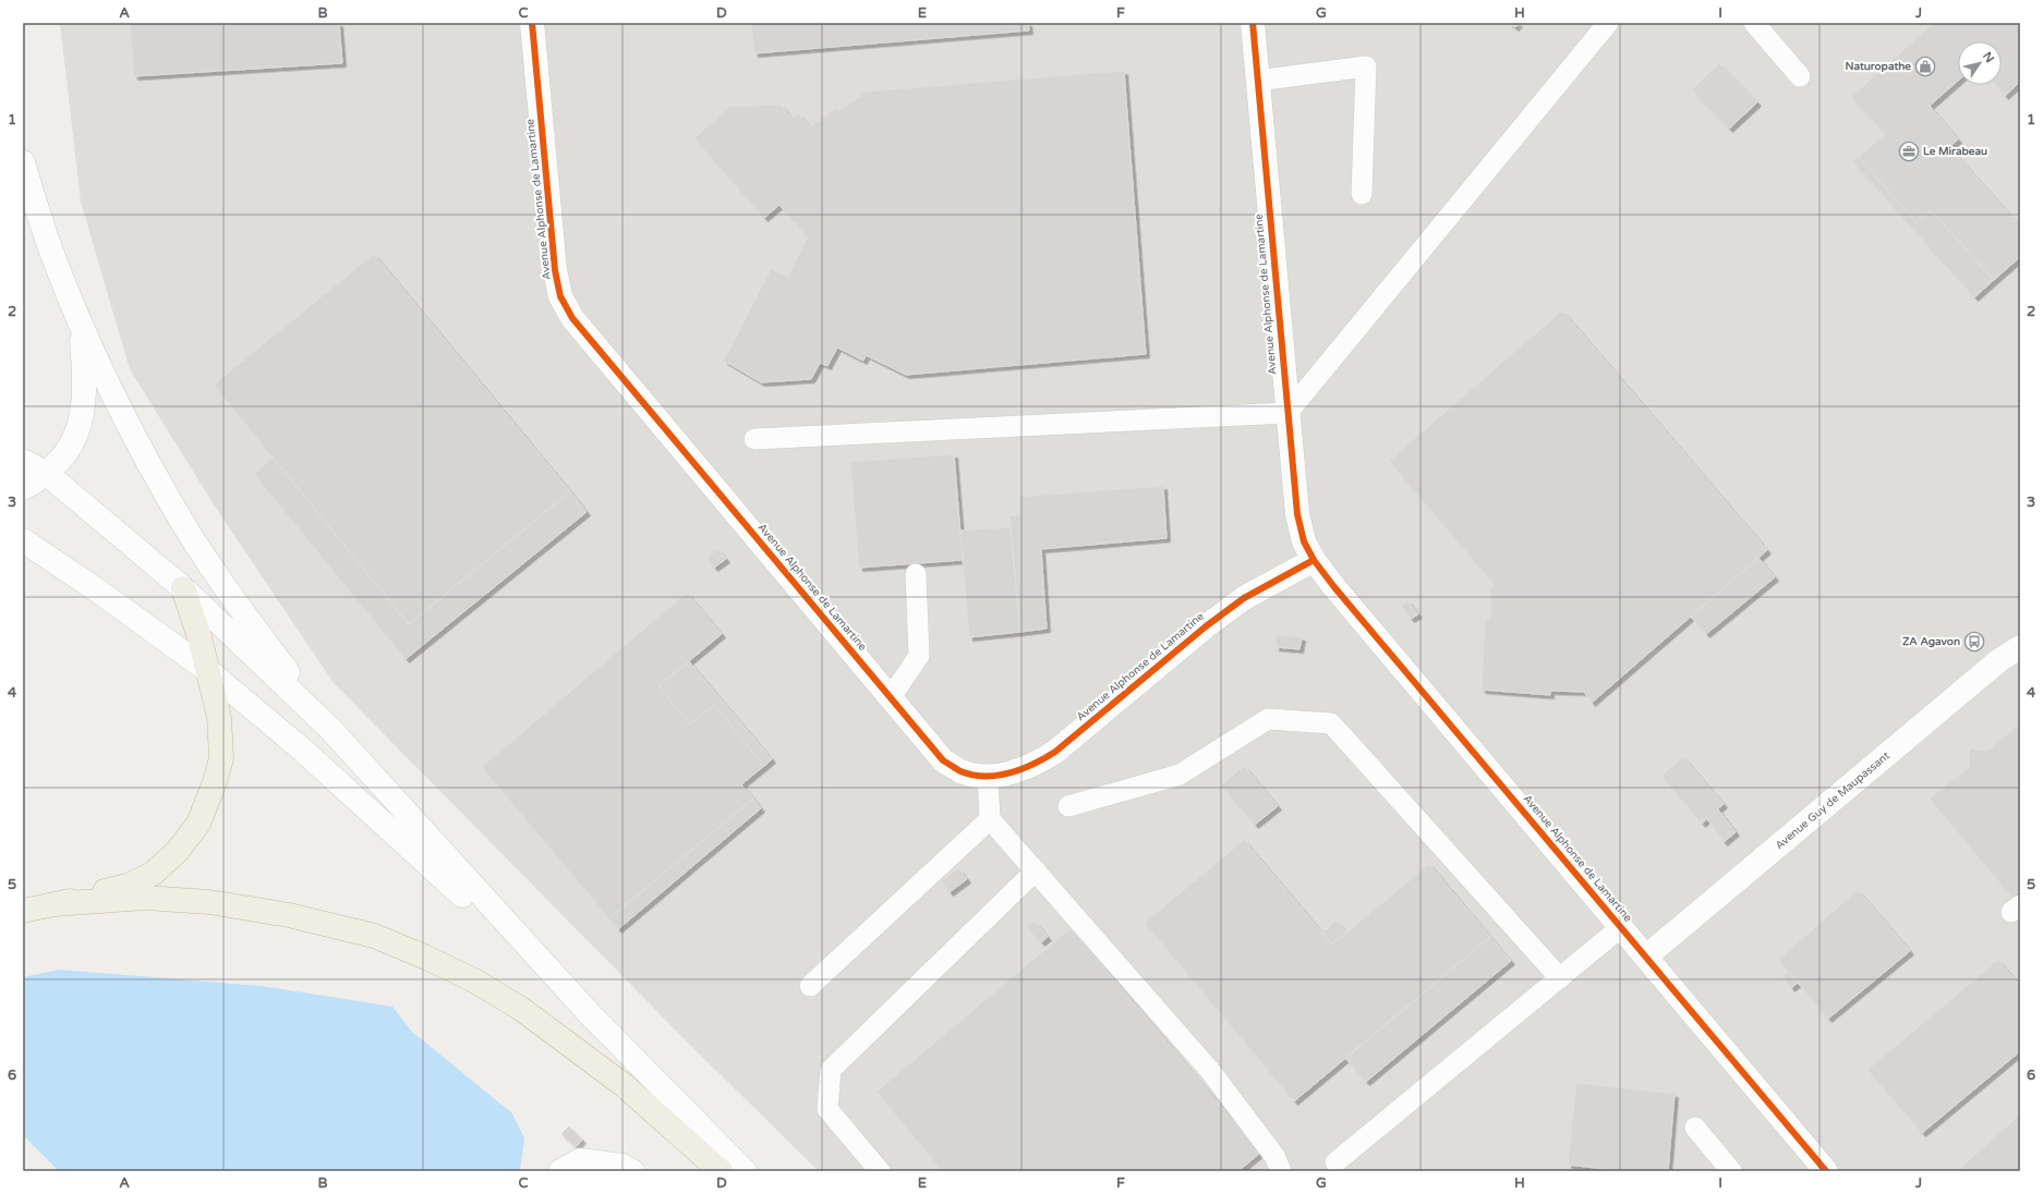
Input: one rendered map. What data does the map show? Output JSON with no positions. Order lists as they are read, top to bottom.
{
  "streets": {
    "street": ["Avenue Alphonse de Lamartine", "Avenue Guy de Maupassant"]
  },
  "crossings": [
    ["Avenue Alphonse de Lamartine", "Avenue Guy de Maupassant"]
  ],
  "places": {
    "shop": ["Naturopathe"],
    "office": ["Le Mirabeau"],
    "bus stop": ["ZA Agavon"]
  },
  "north": "top right",
  "grid": {
    "columns": [
      "A",
      "B",
      "C",
      "D",
      "E",
      "F",
      "G",
      "H",
      "I",
      "J"
    ],
    "rows": [
      "1",
      "2",
      "3",
      "4",
      "5",
      "6"
    ]
  }
}
